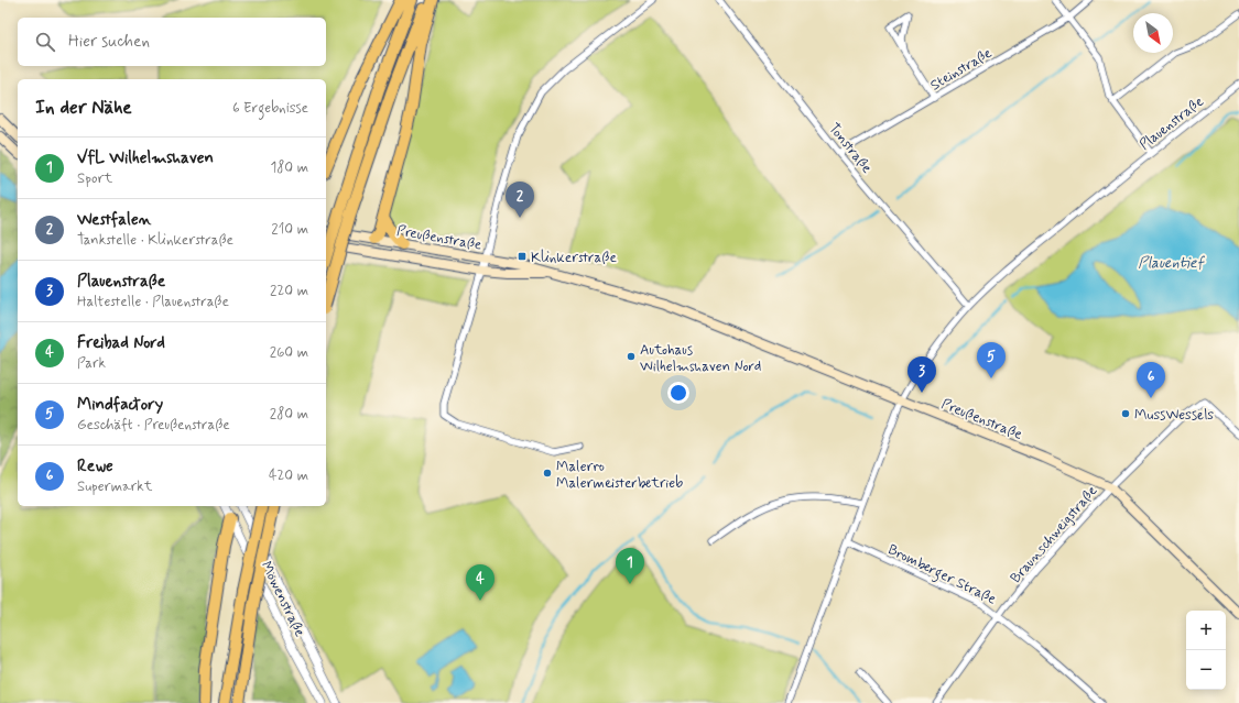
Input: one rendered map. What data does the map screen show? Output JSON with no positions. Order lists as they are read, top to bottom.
{
  "streets": {
    "main road": ["Preußenstraße"],
    "street": [
      "Steinstraße",
      "Plauenstraße",
      "Tonstraße",
      "Braunschweigstraße",
      "Bromberger Straße",
      "Möwenstraße"
    ]
  },
  "crossings": [
    ["Steinstraße", "Tonstraße"],
    ["Plauenstraße", "Tonstraße"],
    ["Plauenstraße", "Preußenstraße"],
    ["Plauenstraße", "Bromberger Straße"],
    ["Preußenstraße", "Braunschweigstraße"],
    ["Braunschweigstraße", "Bromberger Straße"]
  ],
  "water": ["Plauentief"],
  "places": {
    "transit": ["Klinkerstraße"],
    "other": ["Autohaus Wilhelmshaven Nord", "MussWessels", "Malerro Malermeisterbetrieb"]
  },
  "north": "bottom right",
  "page": {
    "search": "Hier suchen",
    "heading": ["In der Nähe", "6 Ergebnisse"],
    "list": [
      {
        "mark": "1",
        "name": "VfL Wilhelmshaven",
        "note": "Sport",
        "value": "180 m"
      },
      {
        "mark": "2",
        "name": "Westfalen",
        "note": "Tankstelle · Klinkerstraße",
        "value": "210 m"
      },
      {
        "mark": "3",
        "name": "Plauenstraße",
        "note": "Haltestelle · Plauenstraße",
        "value": "220 m"
      },
      {
        "mark": "4",
        "name": "Freibad Nord",
        "note": "Park",
        "value": "260 m"
      },
      {
        "mark": "5",
        "name": "Mindfactory",
        "note": "Geschäft · Preußenstraße",
        "value": "280 m"
      },
      {
        "mark": "6",
        "name": "Rewe",
        "note": "Supermarkt",
        "value": "420 m"
      }
    ],
    "pins": [
      "2",
      "5",
      "3",
      "6",
      "1",
      "4"
    ],
    "map_buttons": ["+", "−"]
  }
}
